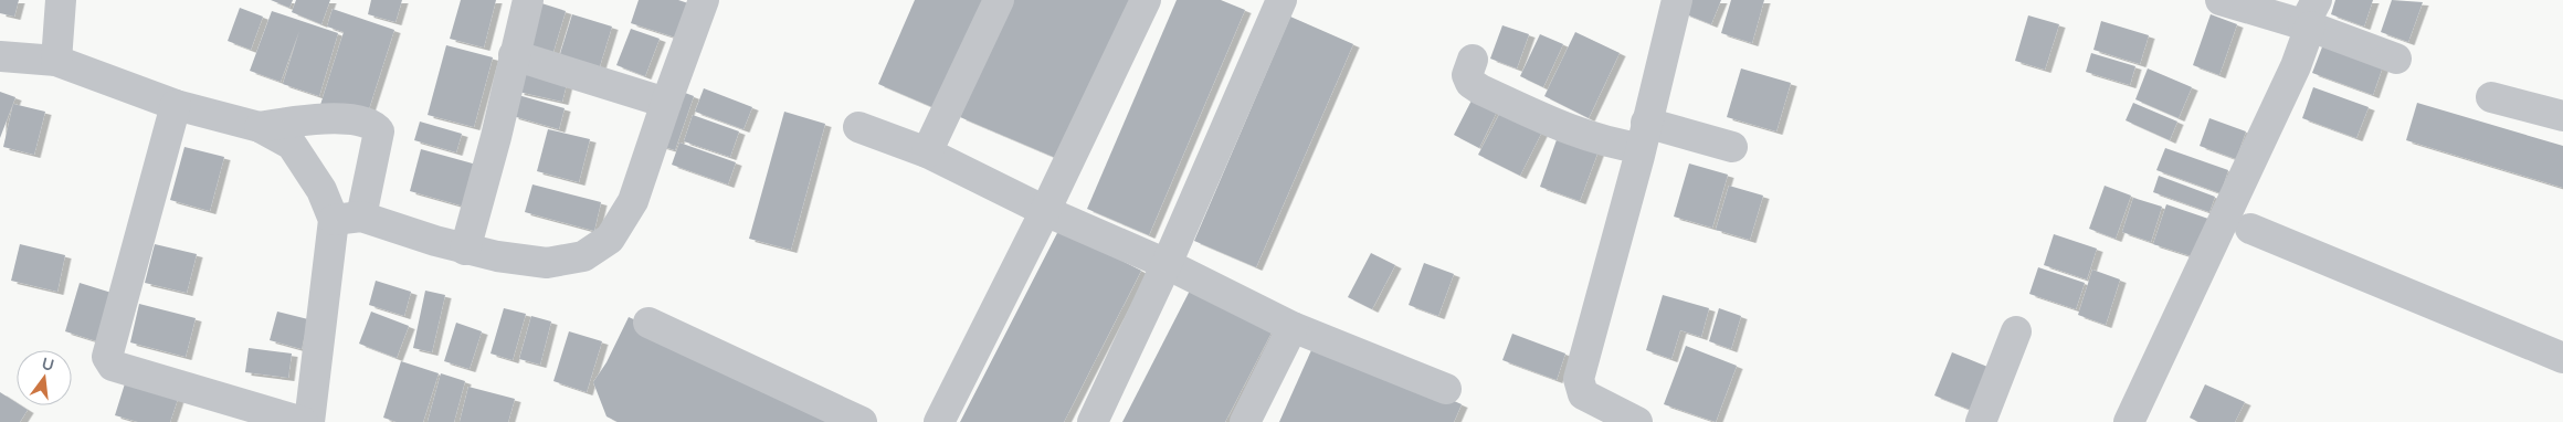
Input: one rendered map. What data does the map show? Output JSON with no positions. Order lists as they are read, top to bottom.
{
  "north": "top"
}
